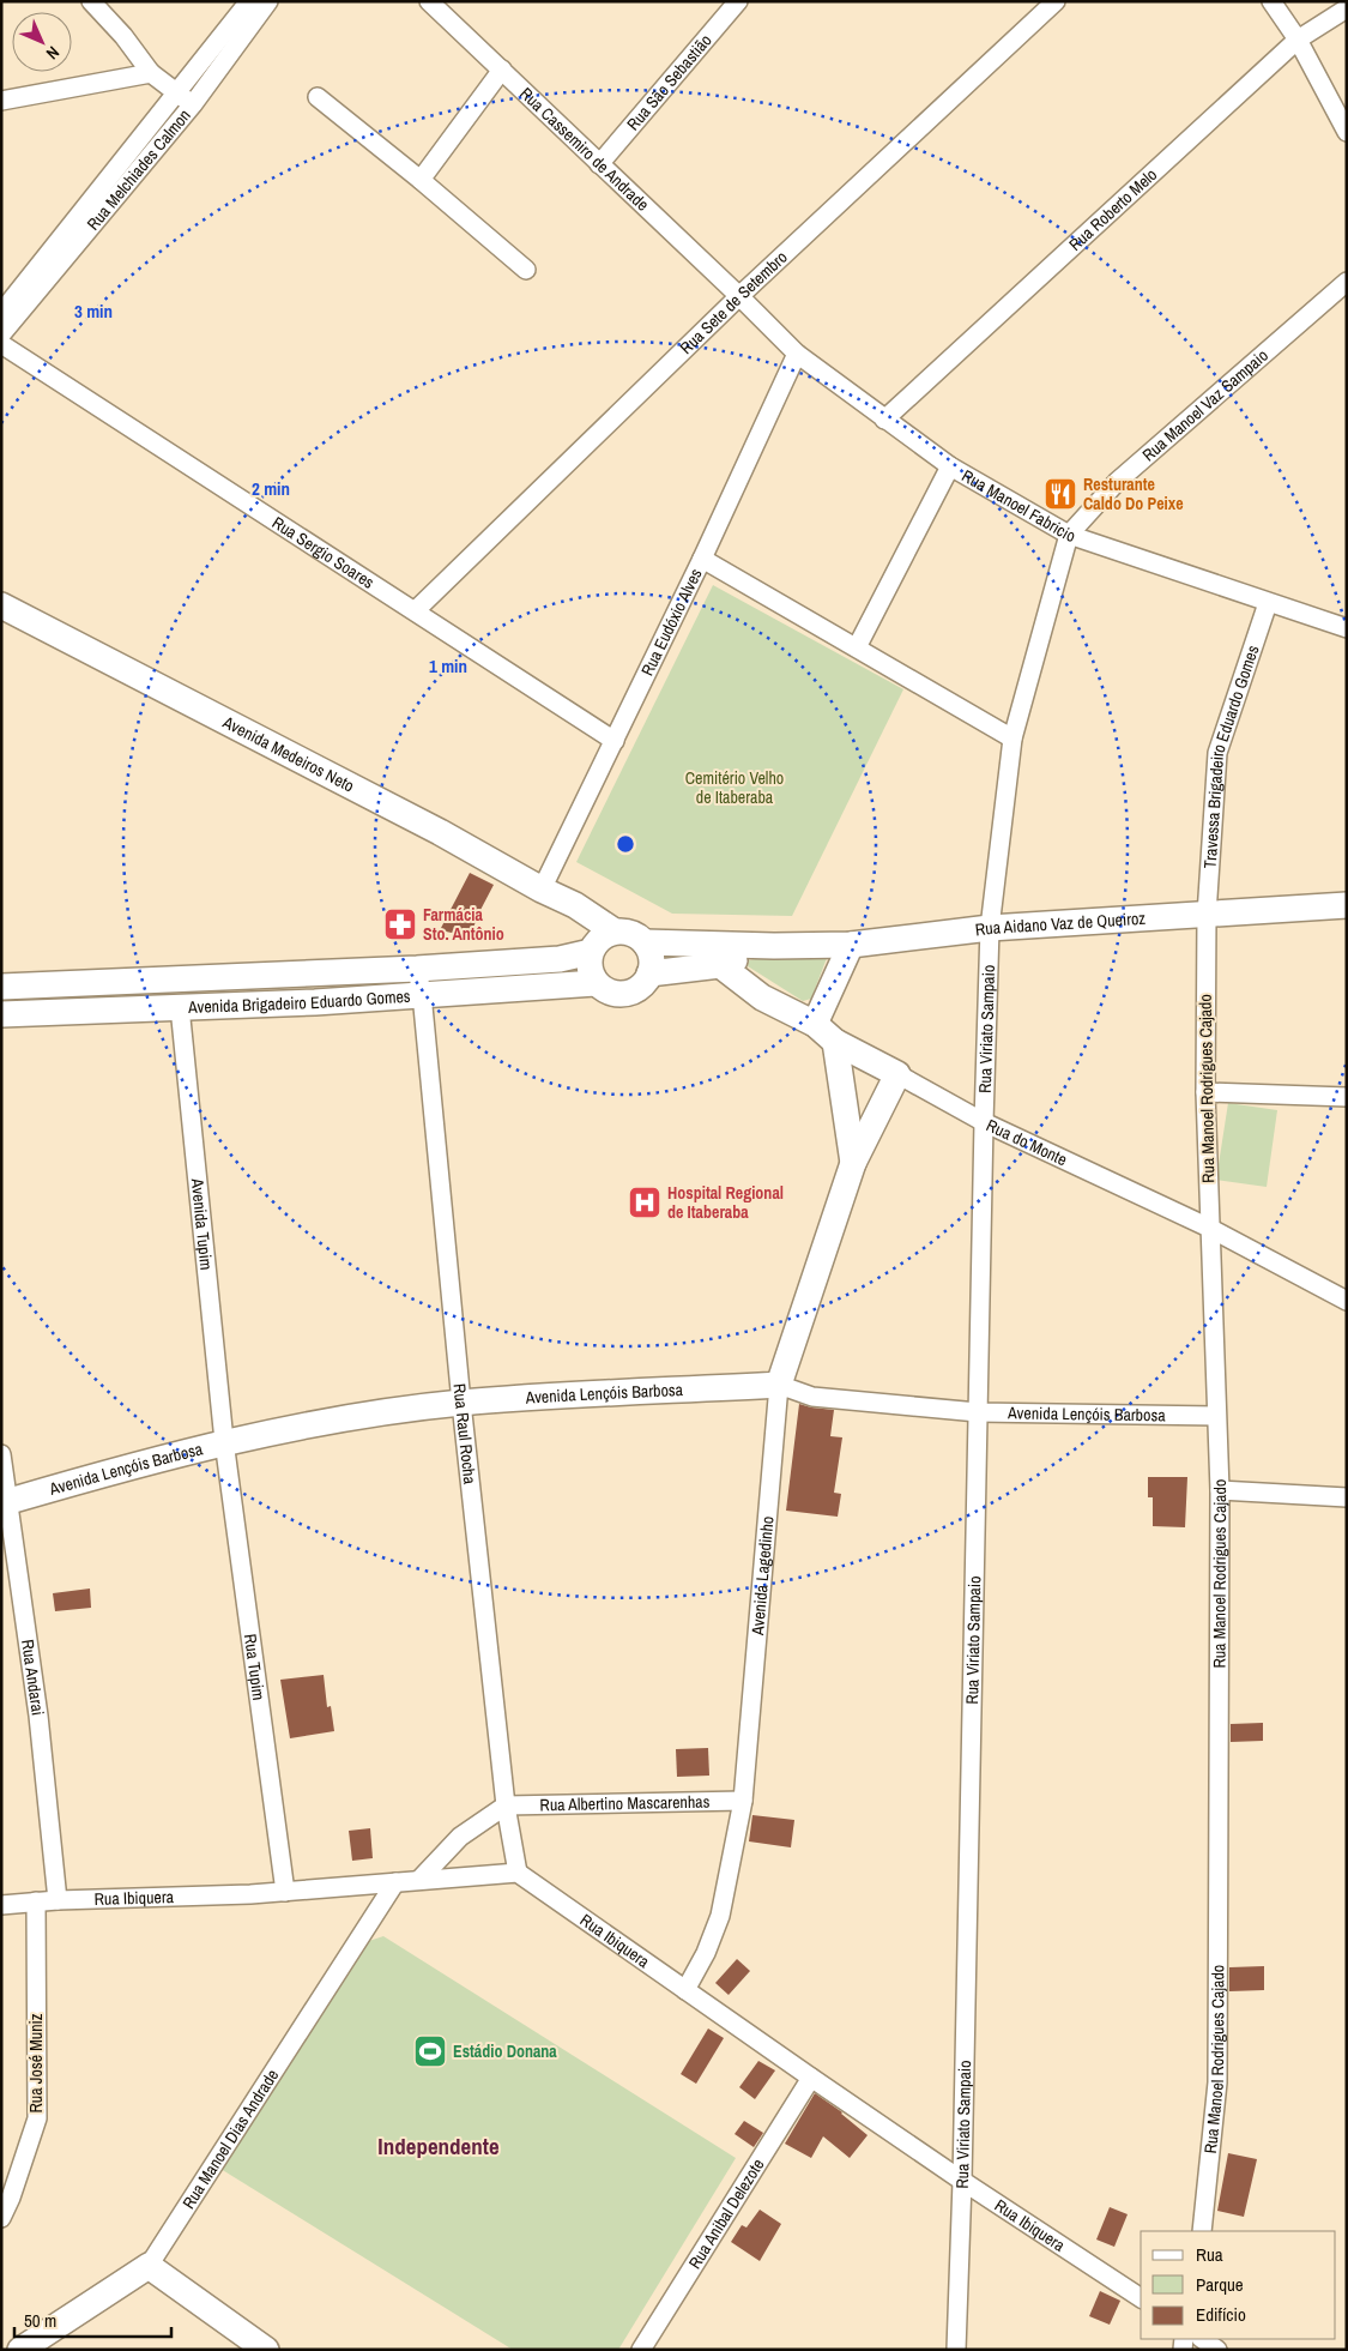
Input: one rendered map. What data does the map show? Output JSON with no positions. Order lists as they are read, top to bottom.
{
  "streets": {
    "street": [
      "Rua São Sebastião",
      "Rua Cassemiro de Andrade",
      "Rua Melchiades Calmon",
      "Rua Roberto Melo",
      "Rua Sete de Setembro",
      "Rua Manoel Vaz Sampaio",
      "Rua Manoel Fabricio",
      "Rua Sergio Soares",
      "Rua Eudóxio Alves",
      "Avenida Medeiros Neto",
      "Travessa Brigadeiro Eduardo Gomes",
      "Rua Aidano Vaz de Queiroz",
      "Avenida Brigadeiro Eduardo Gomes",
      "Rua Viriato Sampaio",
      "Rua Manoel Rodrigues Cajado",
      "Rua do Monte",
      "Avenida Tupim",
      "Avenida Lençóis Barbosa",
      "Rua Raul Rocha",
      "Avenida Lagedinho",
      "Rua Tupim",
      "Rua Andarai",
      "Rua Albertino Mascarenhas",
      "Rua Ibiquera",
      "Rua José Muniz",
      "Rua Manoel Dias Andrade",
      "Rua Anibal Delezote"
    ]
  },
  "crossings": [
    ["Rua São Sebastião", "Rua Cassemiro de Andrade"],
    ["Rua Cassemiro de Andrade", "Rua Sete de Setembro"],
    ["Rua Cassemiro de Andrade", "Rua Manoel Fabricio"],
    ["Rua Roberto Melo", "Rua Manoel Fabricio"],
    ["Rua Sete de Setembro", "Rua Manoel Fabricio"],
    ["Rua Sete de Setembro", "Rua Sergio Soares"],
    ["Rua Manoel Vaz Sampaio", "Rua Manoel Fabricio"],
    ["Rua Manoel Vaz Sampaio", "Rua Viriato Sampaio"],
    ["Rua Manoel Fabricio", "Rua Eudóxio Alves"],
    ["Rua Manoel Fabricio", "Travessa Brigadeiro Eduardo Gomes"],
    ["Rua Manoel Fabricio", "Rua Viriato Sampaio"],
    ["Rua Sergio Soares", "Rua Eudóxio Alves"],
    ["Rua Eudóxio Alves", "Avenida Medeiros Neto"],
    ["Avenida Medeiros Neto", "Rua Aidano Vaz de Queiroz"],
    ["Avenida Medeiros Neto", "Avenida Brigadeiro Eduardo Gomes"],
    ["Travessa Brigadeiro Eduardo Gomes", "Rua Aidano Vaz de Queiroz"],
    ["Travessa Brigadeiro Eduardo Gomes", "Rua Manoel Rodrigues Cajado"],
    ["Rua Aidano Vaz de Queiroz", "Avenida Brigadeiro Eduardo Gomes"],
    ["Rua Aidano Vaz de Queiroz", "Rua Viriato Sampaio"],
    ["Rua Aidano Vaz de Queiroz", "Rua Manoel Rodrigues Cajado"],
    ["Rua Aidano Vaz de Queiroz", "Rua do Monte"],
    ["Avenida Brigadeiro Eduardo Gomes", "Avenida Tupim"],
    ["Avenida Brigadeiro Eduardo Gomes", "Rua Raul Rocha"],
    ["Rua Viriato Sampaio", "Rua do Monte"],
    ["Rua Viriato Sampaio", "Avenida Lençóis Barbosa"],
    ["Rua Viriato Sampaio", "Rua Ibiquera"],
    ["Rua Manoel Rodrigues Cajado", "Rua do Monte"],
    ["Rua Manoel Rodrigues Cajado", "Avenida Lençóis Barbosa"],
    ["Rua do Monte", "Avenida Lagedinho"],
    ["Avenida Tupim", "Avenida Lençóis Barbosa"],
    ["Avenida Tupim", "Rua Tupim"],
    ["Avenida Lençóis Barbosa", "Rua Raul Rocha"],
    ["Avenida Lençóis Barbosa", "Avenida Lagedinho"],
    ["Avenida Lençóis Barbosa", "Rua Tupim"],
    ["Avenida Lençóis Barbosa", "Rua Andarai"],
    ["Rua Raul Rocha", "Rua Albertino Mascarenhas"],
    ["Rua Raul Rocha", "Rua Ibiquera"],
    ["Avenida Lagedinho", "Rua Albertino Mascarenhas"],
    ["Avenida Lagedinho", "Rua Ibiquera"],
    ["Rua Tupim", "Rua Ibiquera"],
    ["Rua Andarai", "Rua Ibiquera"],
    ["Rua Ibiquera", "Rua José Muniz"],
    ["Rua Ibiquera", "Rua Manoel Dias Andrade"],
    ["Rua Ibiquera", "Rua Anibal Delezote"]
  ],
  "districts": ["Independente"],
  "parks": ["Cemitério Velho de Itaberaba"],
  "places": {
    "restaurant": ["Resturante Caldo Do Peixe"],
    "pharmacy": ["Farmácia Sto. Antônio"],
    "hospital": ["Hospital Regional de Itaberaba"],
    "sports": ["Estádio Donana"]
  },
  "legend": ["Rua", "Parque", "Edifício"],
  "scale_bar": "50 m",
  "north": "bottom right",
  "rings": ["3 min", "2 min", "1 min"]
}
